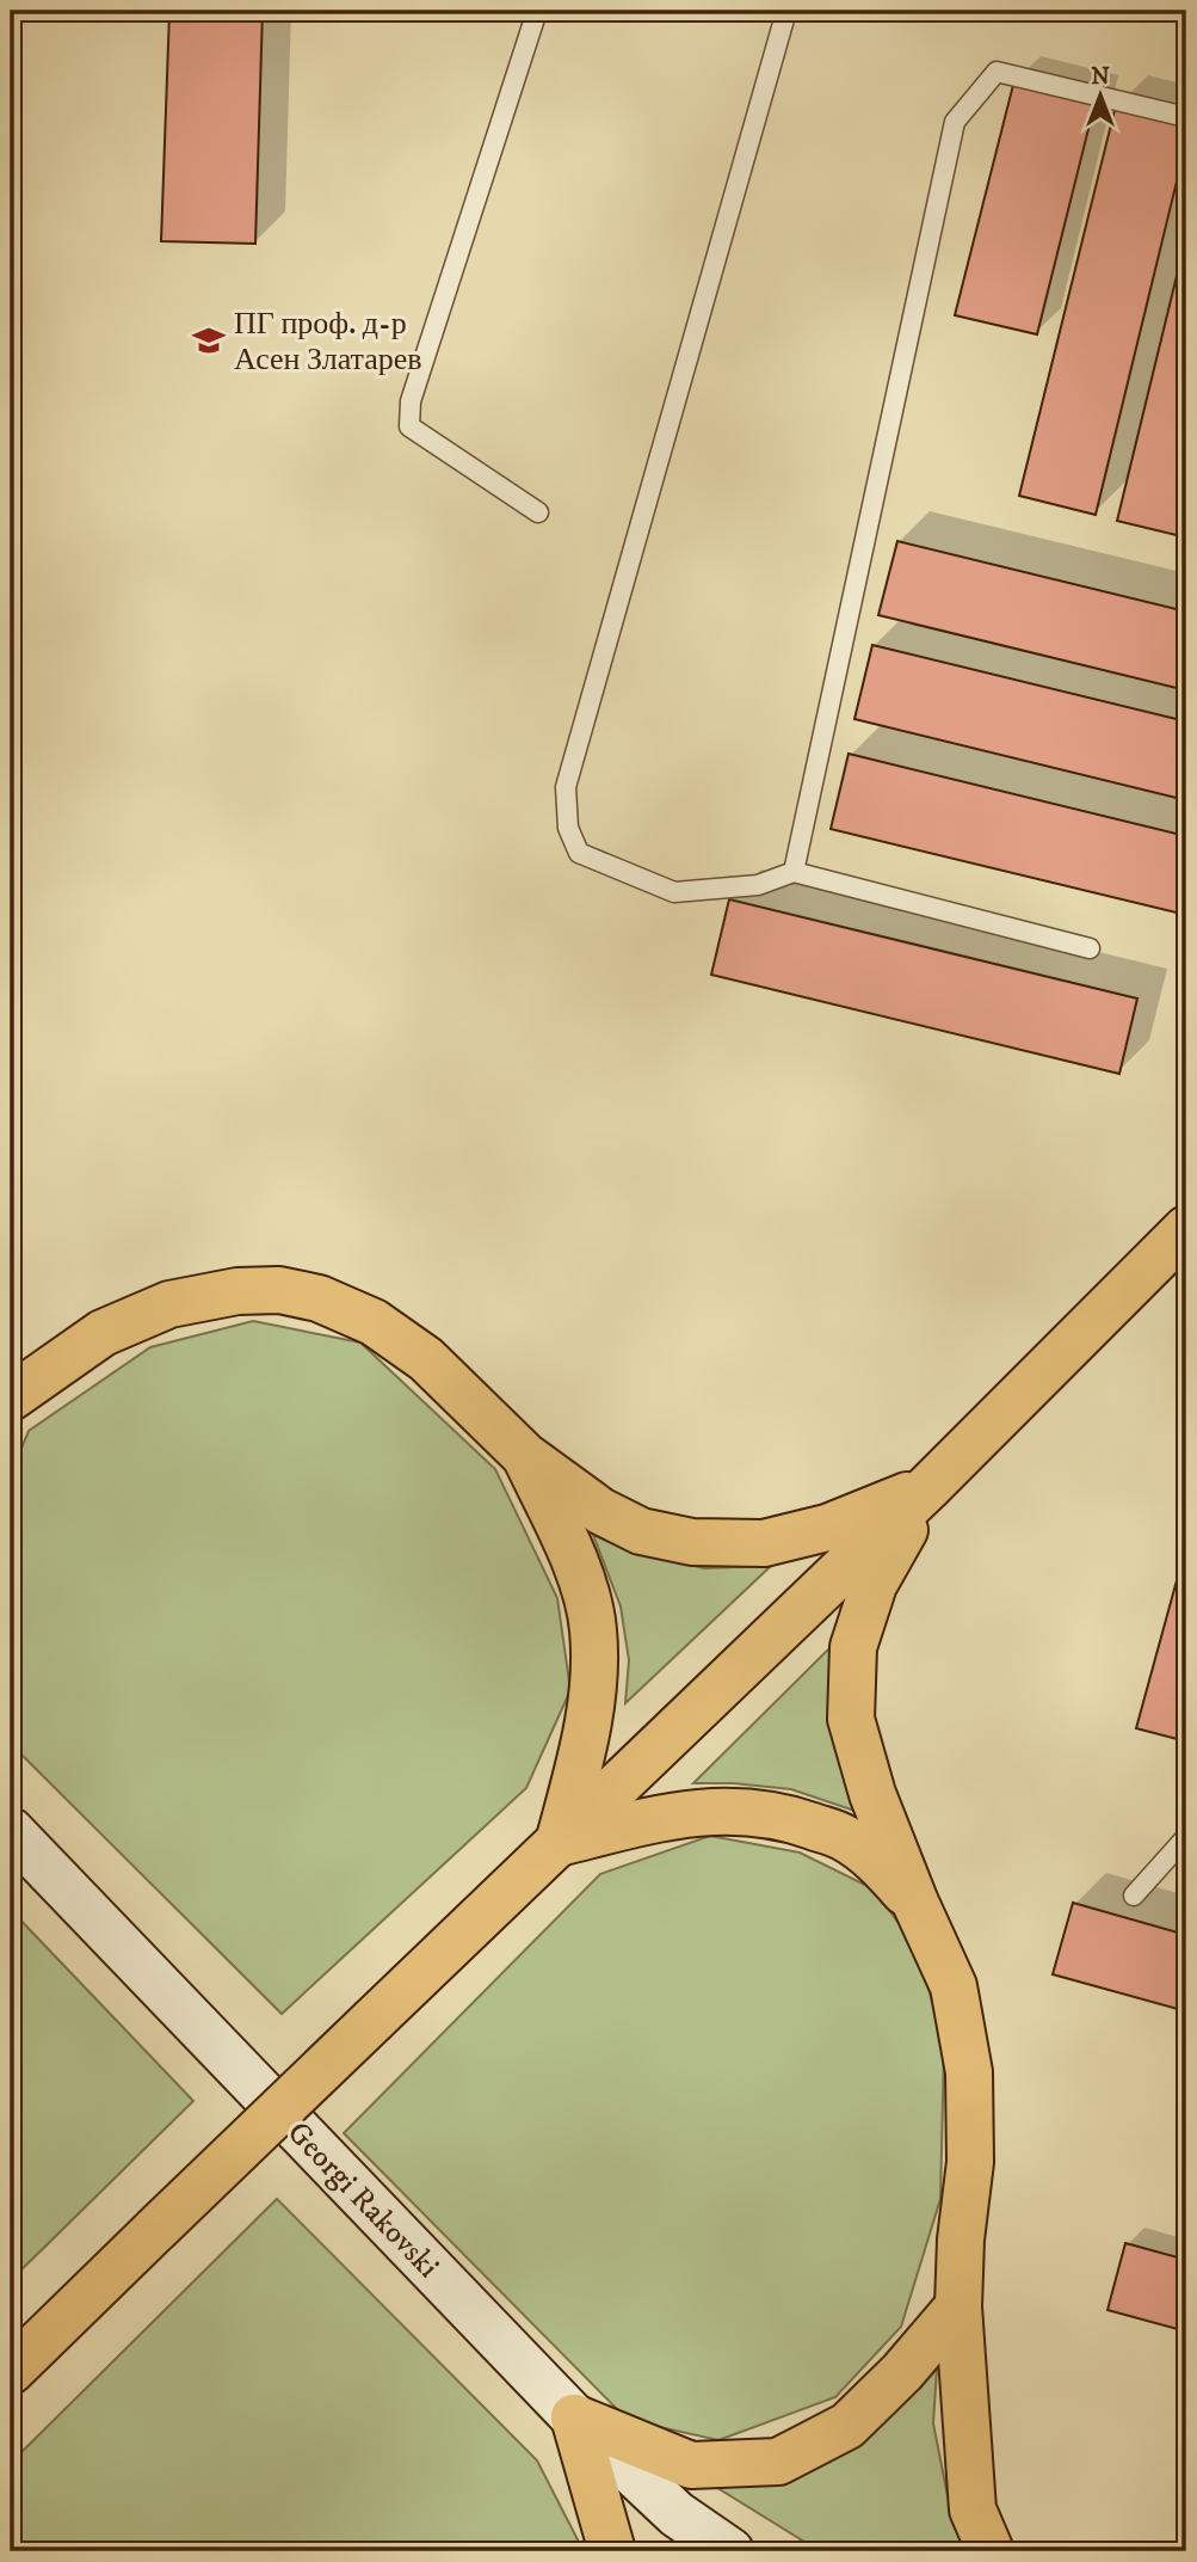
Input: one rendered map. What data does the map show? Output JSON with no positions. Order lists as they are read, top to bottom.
{
  "streets": {
    "street": ["Georgi Rakovski"]
  },
  "places": {
    "school or university": ["ПГ проф. д-р Асен Златарев"]
  },
  "north": "top"
}
